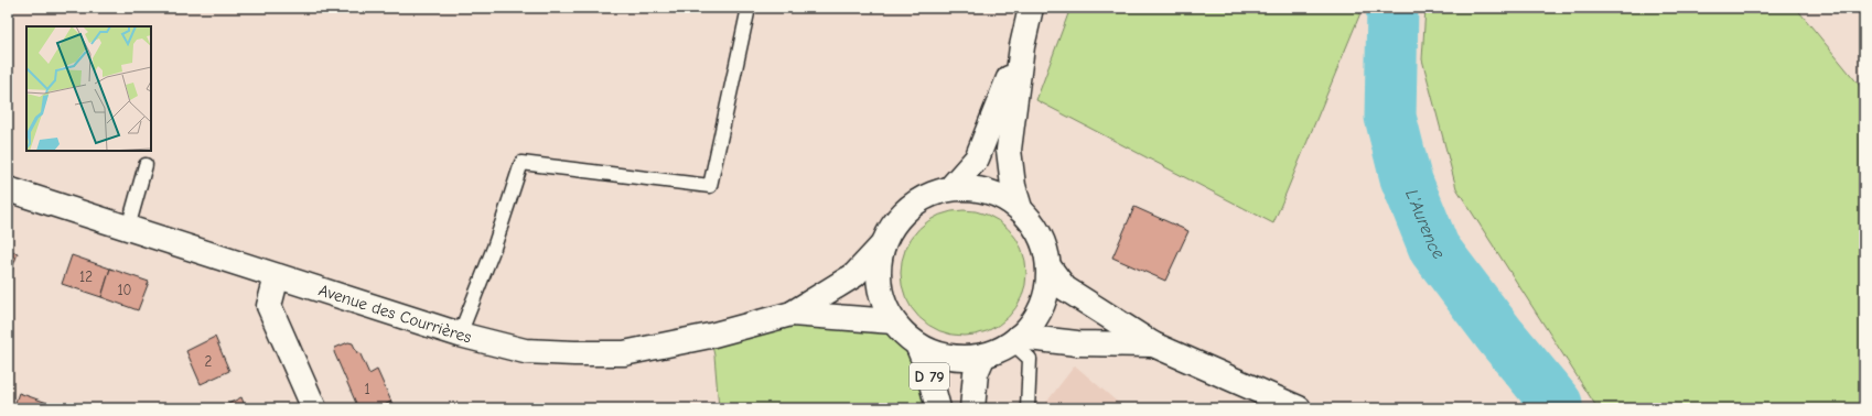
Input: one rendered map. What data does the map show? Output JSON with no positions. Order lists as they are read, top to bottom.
{
  "streets": {
    "main road": ["Avenue des Courrières", "D 79"]
  },
  "water": ["L'Aurence"],
  "house_numbers": [
    "12",
    "10",
    "2",
    "1"
  ]
}
